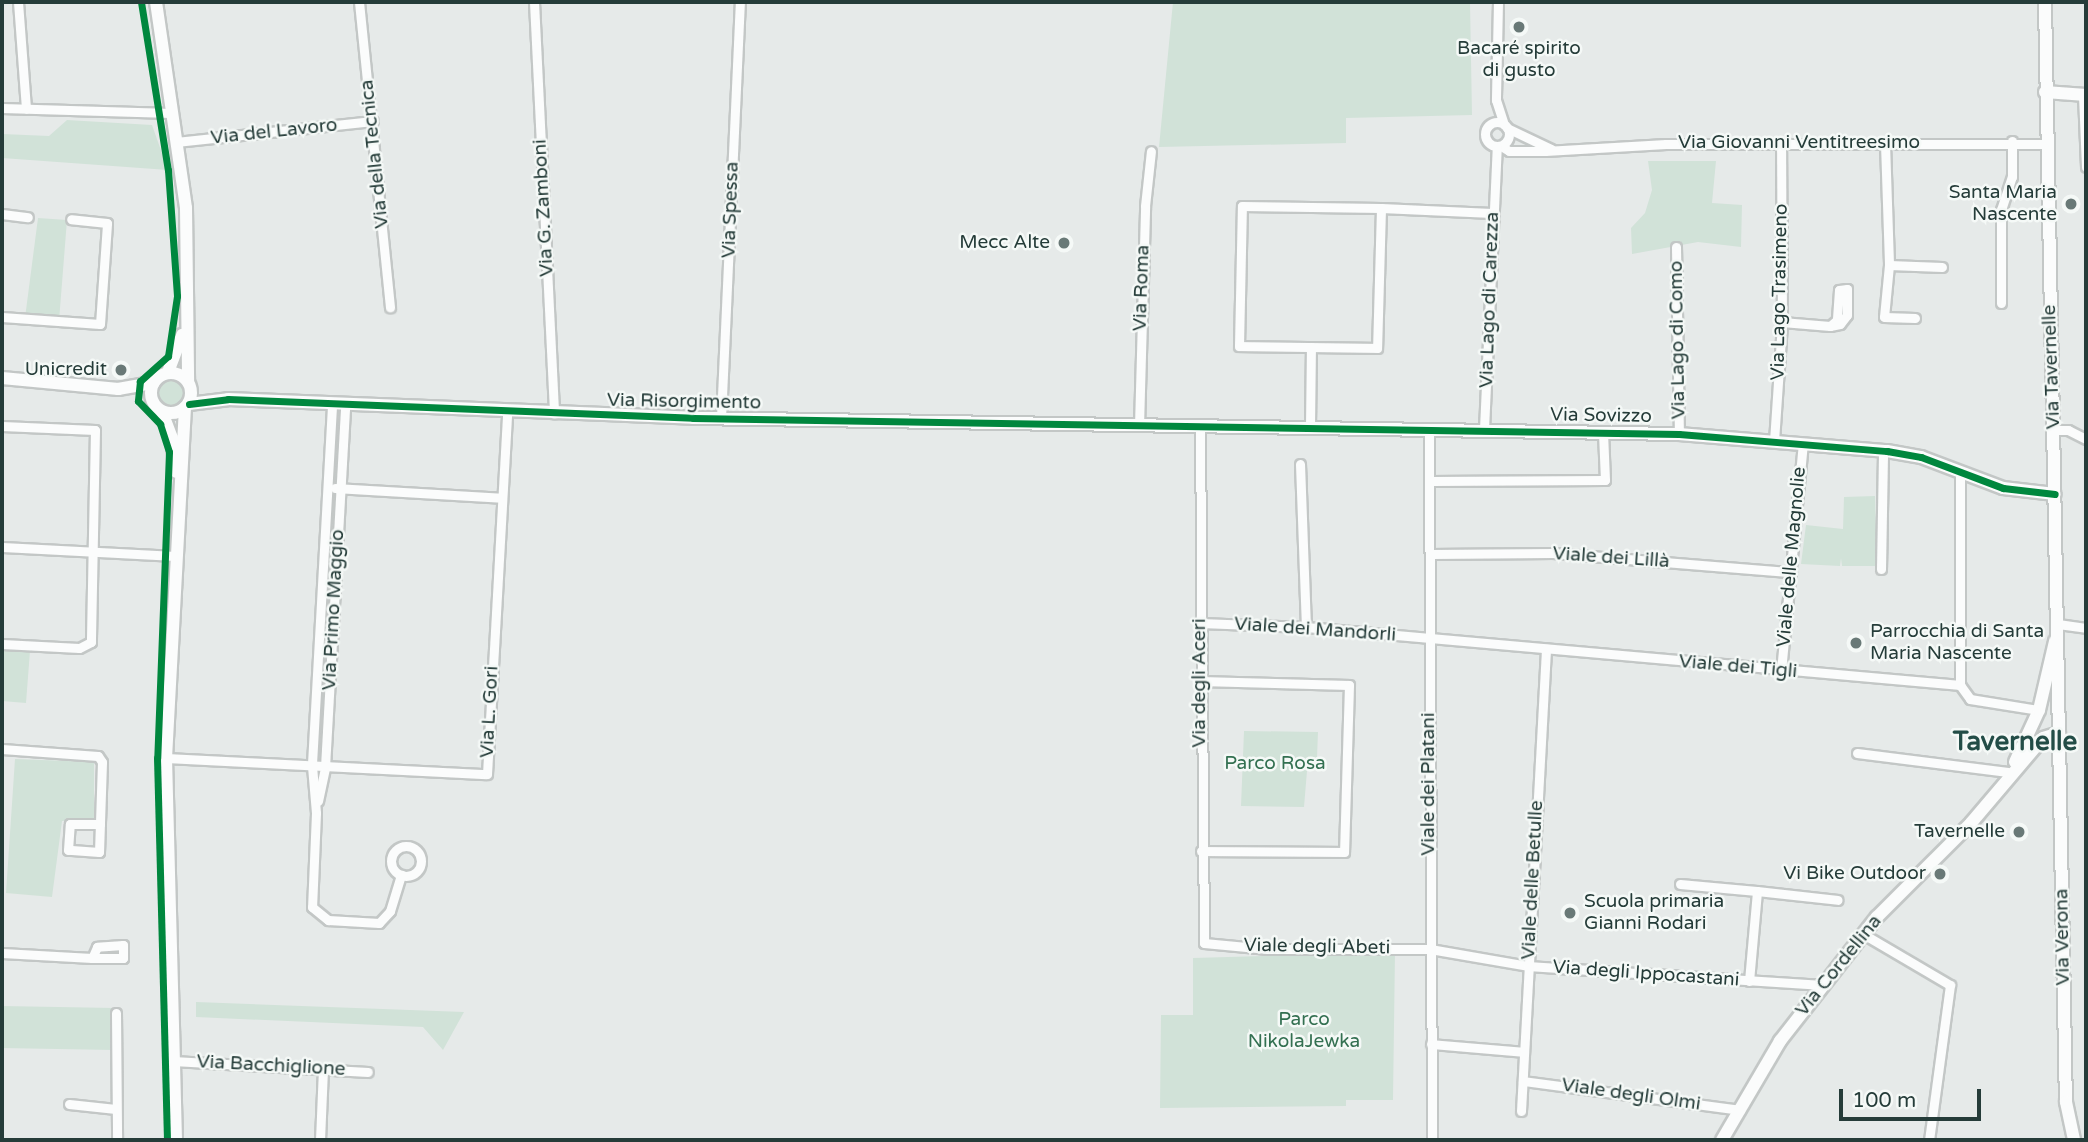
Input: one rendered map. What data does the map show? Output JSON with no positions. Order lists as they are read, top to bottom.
{
  "streets": {
    "street": [
      "Via del Lavoro",
      "Via Giovanni Ventitreesimo",
      "Via della Tecnica",
      "Via G. Zamboni",
      "Via Spessa",
      "Via Roma",
      "Via Lago Trasimeno",
      "Via Lago di Carezza",
      "Via Lago di Como",
      "Via Tavernelle",
      "Via Risorgimento",
      "Via Sovizzo",
      "Viale delle Magnolie",
      "Viale dei Lillà",
      "Via Primo Maggio",
      "Viale dei Mandorli",
      "Viale dei Tigli",
      "Via degli Aceri",
      "Via L. Gori",
      "Viale dei Platani",
      "Viale delle Betulle",
      "Via Verona",
      "Viale degli Abeti",
      "Via Cordellina",
      "Via degli Ippocastani",
      "Via Bacchiglione",
      "Viale degli Olmi"
    ]
  },
  "crossings": [
    ["Via del Lavoro", "Via della Tecnica"],
    ["Via Giovanni Ventitreesimo", "Via Lago Trasimeno"],
    ["Via Giovanni Ventitreesimo", "Via Lago di Carezza"],
    ["Via Giovanni Ventitreesimo", "Via Tavernelle"],
    ["Via G. Zamboni", "Via Risorgimento"],
    ["Via Spessa", "Via Risorgimento"],
    ["Via Roma", "Via Risorgimento"],
    ["Via Roma", "Via Sovizzo"],
    ["Via Lago Trasimeno", "Via Sovizzo"],
    ["Via Lago di Carezza", "Via Sovizzo"],
    ["Via Lago di Como", "Via Sovizzo"],
    ["Via Tavernelle", "Via Sovizzo"],
    ["Via Tavernelle", "Via Verona"],
    ["Via Tavernelle", "Via Cordellina"],
    ["Via Risorgimento", "Via Sovizzo"],
    ["Via Risorgimento", "Via Primo Maggio"],
    ["Via Risorgimento", "Via L. Gori"],
    ["Via Sovizzo", "Viale delle Magnolie"],
    ["Via Sovizzo", "Via degli Aceri"],
    ["Via Sovizzo", "Viale dei Platani"],
    ["Viale delle Magnolie", "Viale dei Lillà"],
    ["Viale delle Magnolie", "Viale dei Tigli"],
    ["Viale dei Lillà", "Viale dei Platani"],
    ["Via Primo Maggio", "Via L. Gori"],
    ["Viale dei Mandorli", "Viale dei Tigli"],
    ["Viale dei Mandorli", "Via degli Aceri"],
    ["Viale dei Mandorli", "Viale dei Platani"],
    ["Viale dei Tigli", "Viale dei Platani"],
    ["Viale dei Tigli", "Viale delle Betulle"],
    ["Viale dei Tigli", "Via Cordellina"],
    ["Via degli Aceri", "Viale degli Abeti"],
    ["Viale dei Platani", "Viale degli Abeti"],
    ["Viale dei Platani", "Via degli Ippocastani"],
    ["Viale delle Betulle", "Via degli Ippocastani"],
    ["Viale delle Betulle", "Viale degli Olmi"],
    ["Via Verona", "Via Cordellina"],
    ["Viale degli Abeti", "Via degli Ippocastani"],
    ["Via Cordellina", "Via degli Ippocastani"],
    ["Via Cordellina", "Viale degli Olmi"]
  ],
  "districts": ["Tavernelle"],
  "parks": ["Parco Rosa", "Parco NikolaJewka"],
  "places": [
    "Bacaré spirito di gusto",
    "Santa Maria Nascente",
    "Mecc Alte",
    "Unicredit",
    "Parrocchia di Santa Maria Nascente",
    "Tavernelle",
    "Vi Bike Outdoor",
    "Scuola primaria Gianni Rodari"
  ],
  "scale_bar": "100 m"
}
